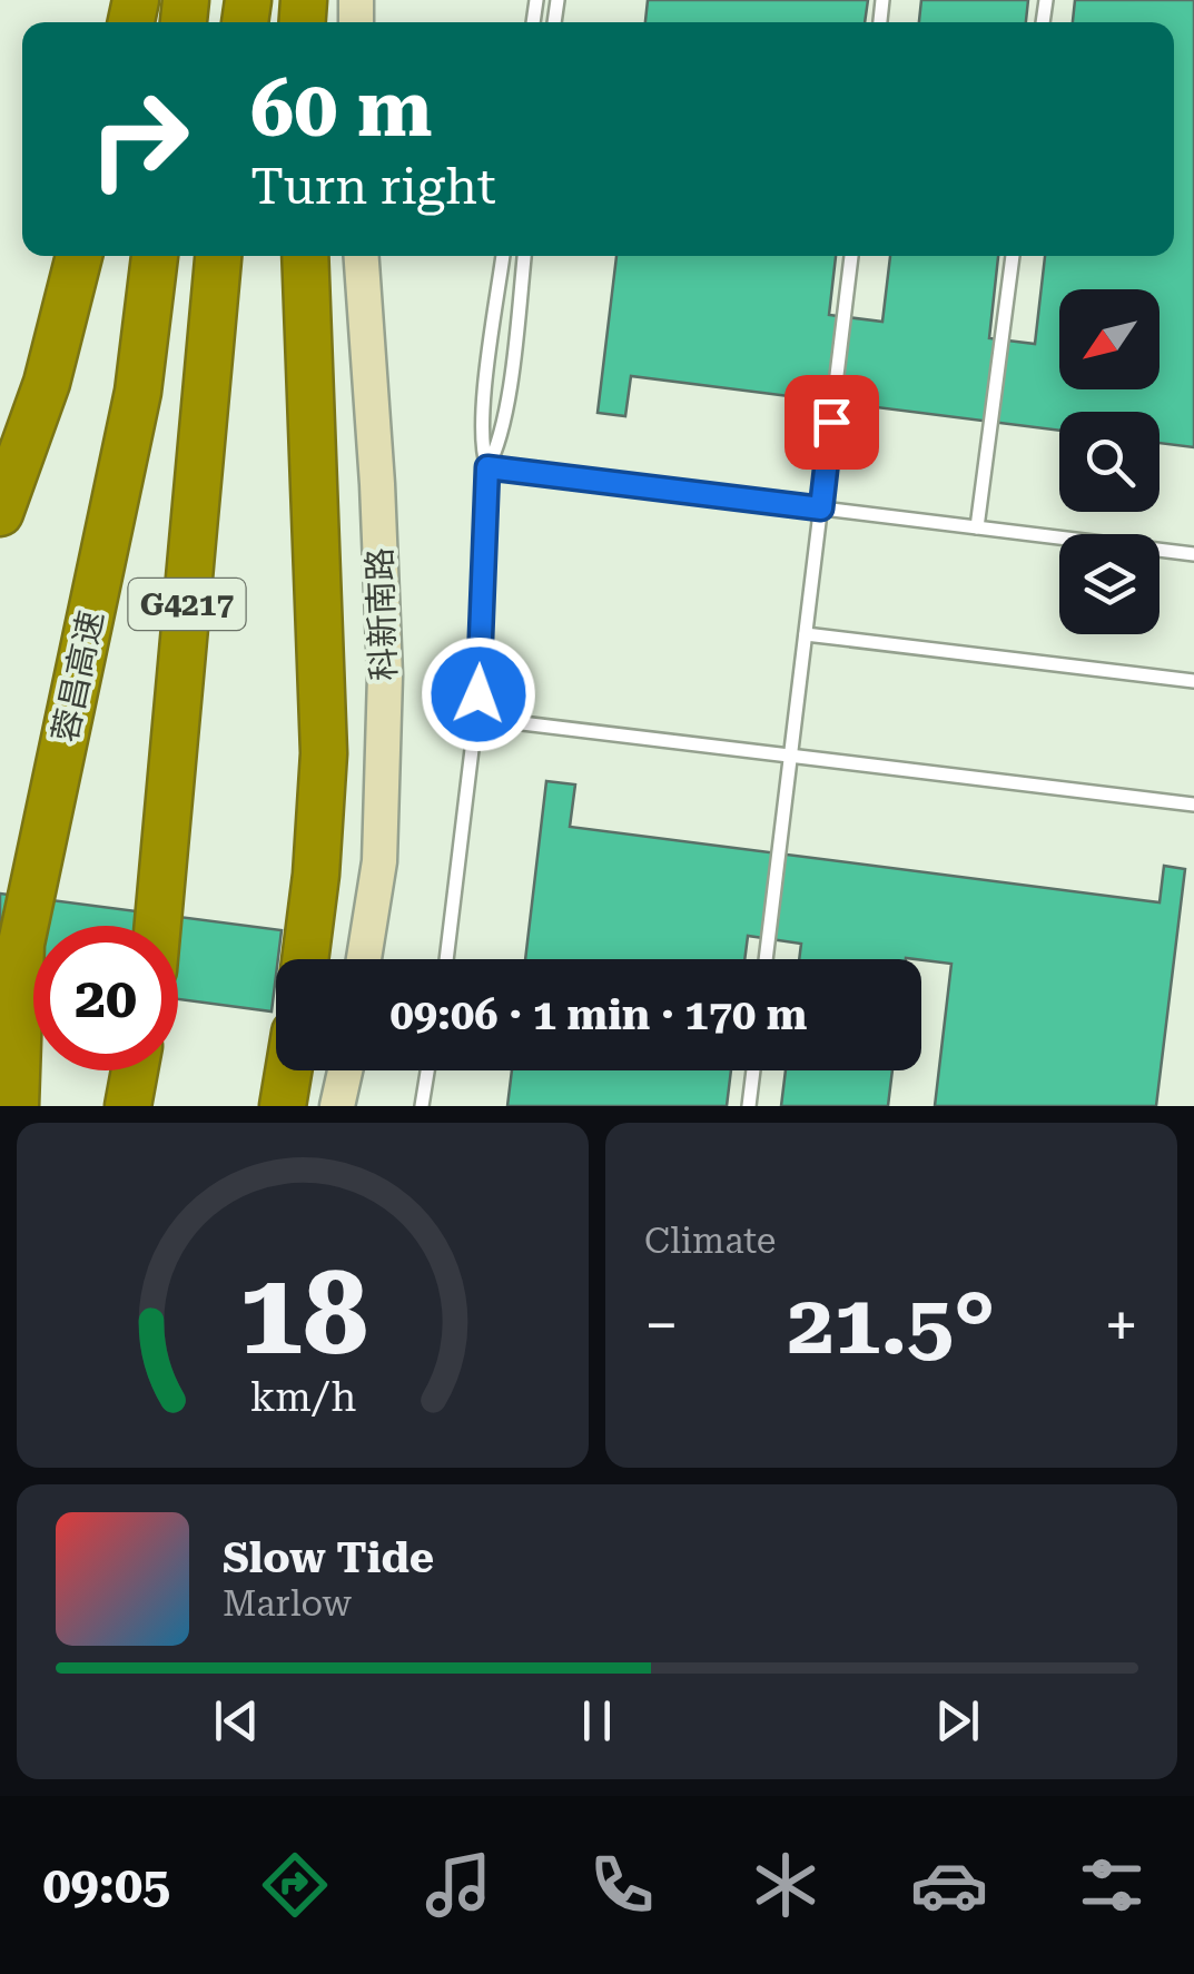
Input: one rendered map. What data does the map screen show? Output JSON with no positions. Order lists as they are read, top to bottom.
{
  "streets": {
    "highway": ["G4217", "蓉昌高速"],
    "main road": ["科新南路"]
  },
  "north": "bottom left",
  "page": {
    "turn": ["60 m", "Turn right"],
    "limit": "20",
    "trip": "09:06 · 1 min · 170 m",
    "tile": "Climate",
    "heat": ["−", "21.5°", "+"],
    "song": ["Slow Tide", "Marlow"],
    "tabs": "09:05",
    "gauge": ["18", "km/h"]
  }
}
